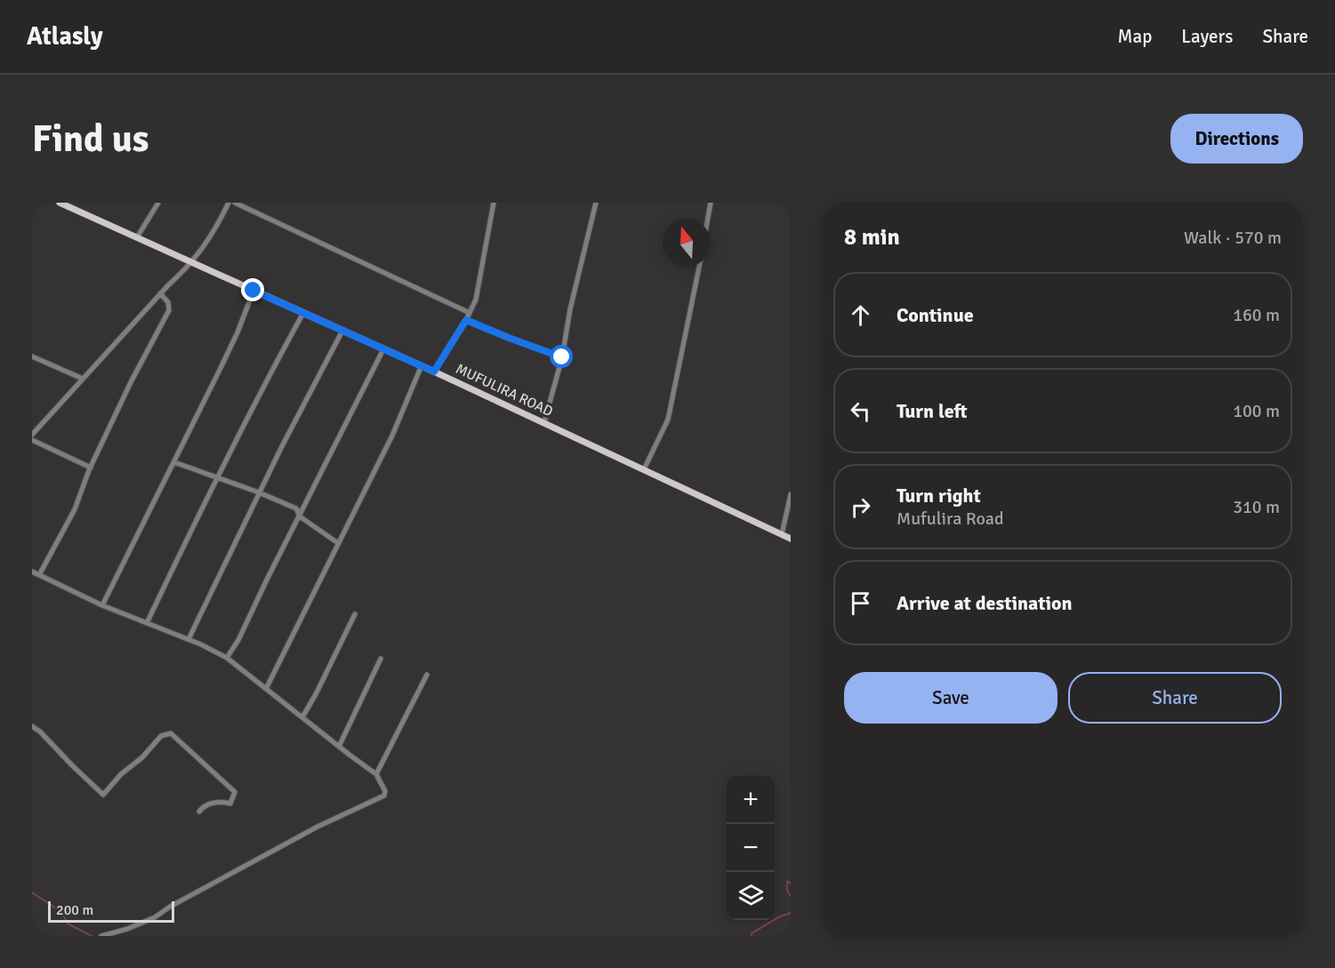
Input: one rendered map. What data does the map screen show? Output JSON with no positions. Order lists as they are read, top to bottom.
{
  "streets": {
    "main road": ["MUFULIRA ROAD"]
  },
  "scale_bar": "200 m",
  "north": "top",
  "page": {
    "header": "Atlasly",
    "nav": ["Map", "Layers", "Share"],
    "buttons": [
      "Directions",
      ["Save", "Share"]
    ],
    "title": "Find us",
    "heading": ["8 min", "Walk · 570 m"],
    "list": [
      ["Continue", "160 m"],
      ["Turn left", "100 m"],
      ["Turn right", "Mufulira Road", "310 m"],
      "Arrive at destination"
    ],
    "map_buttons": ["+", "−"],
    "scale": "200 m"
  }
}
